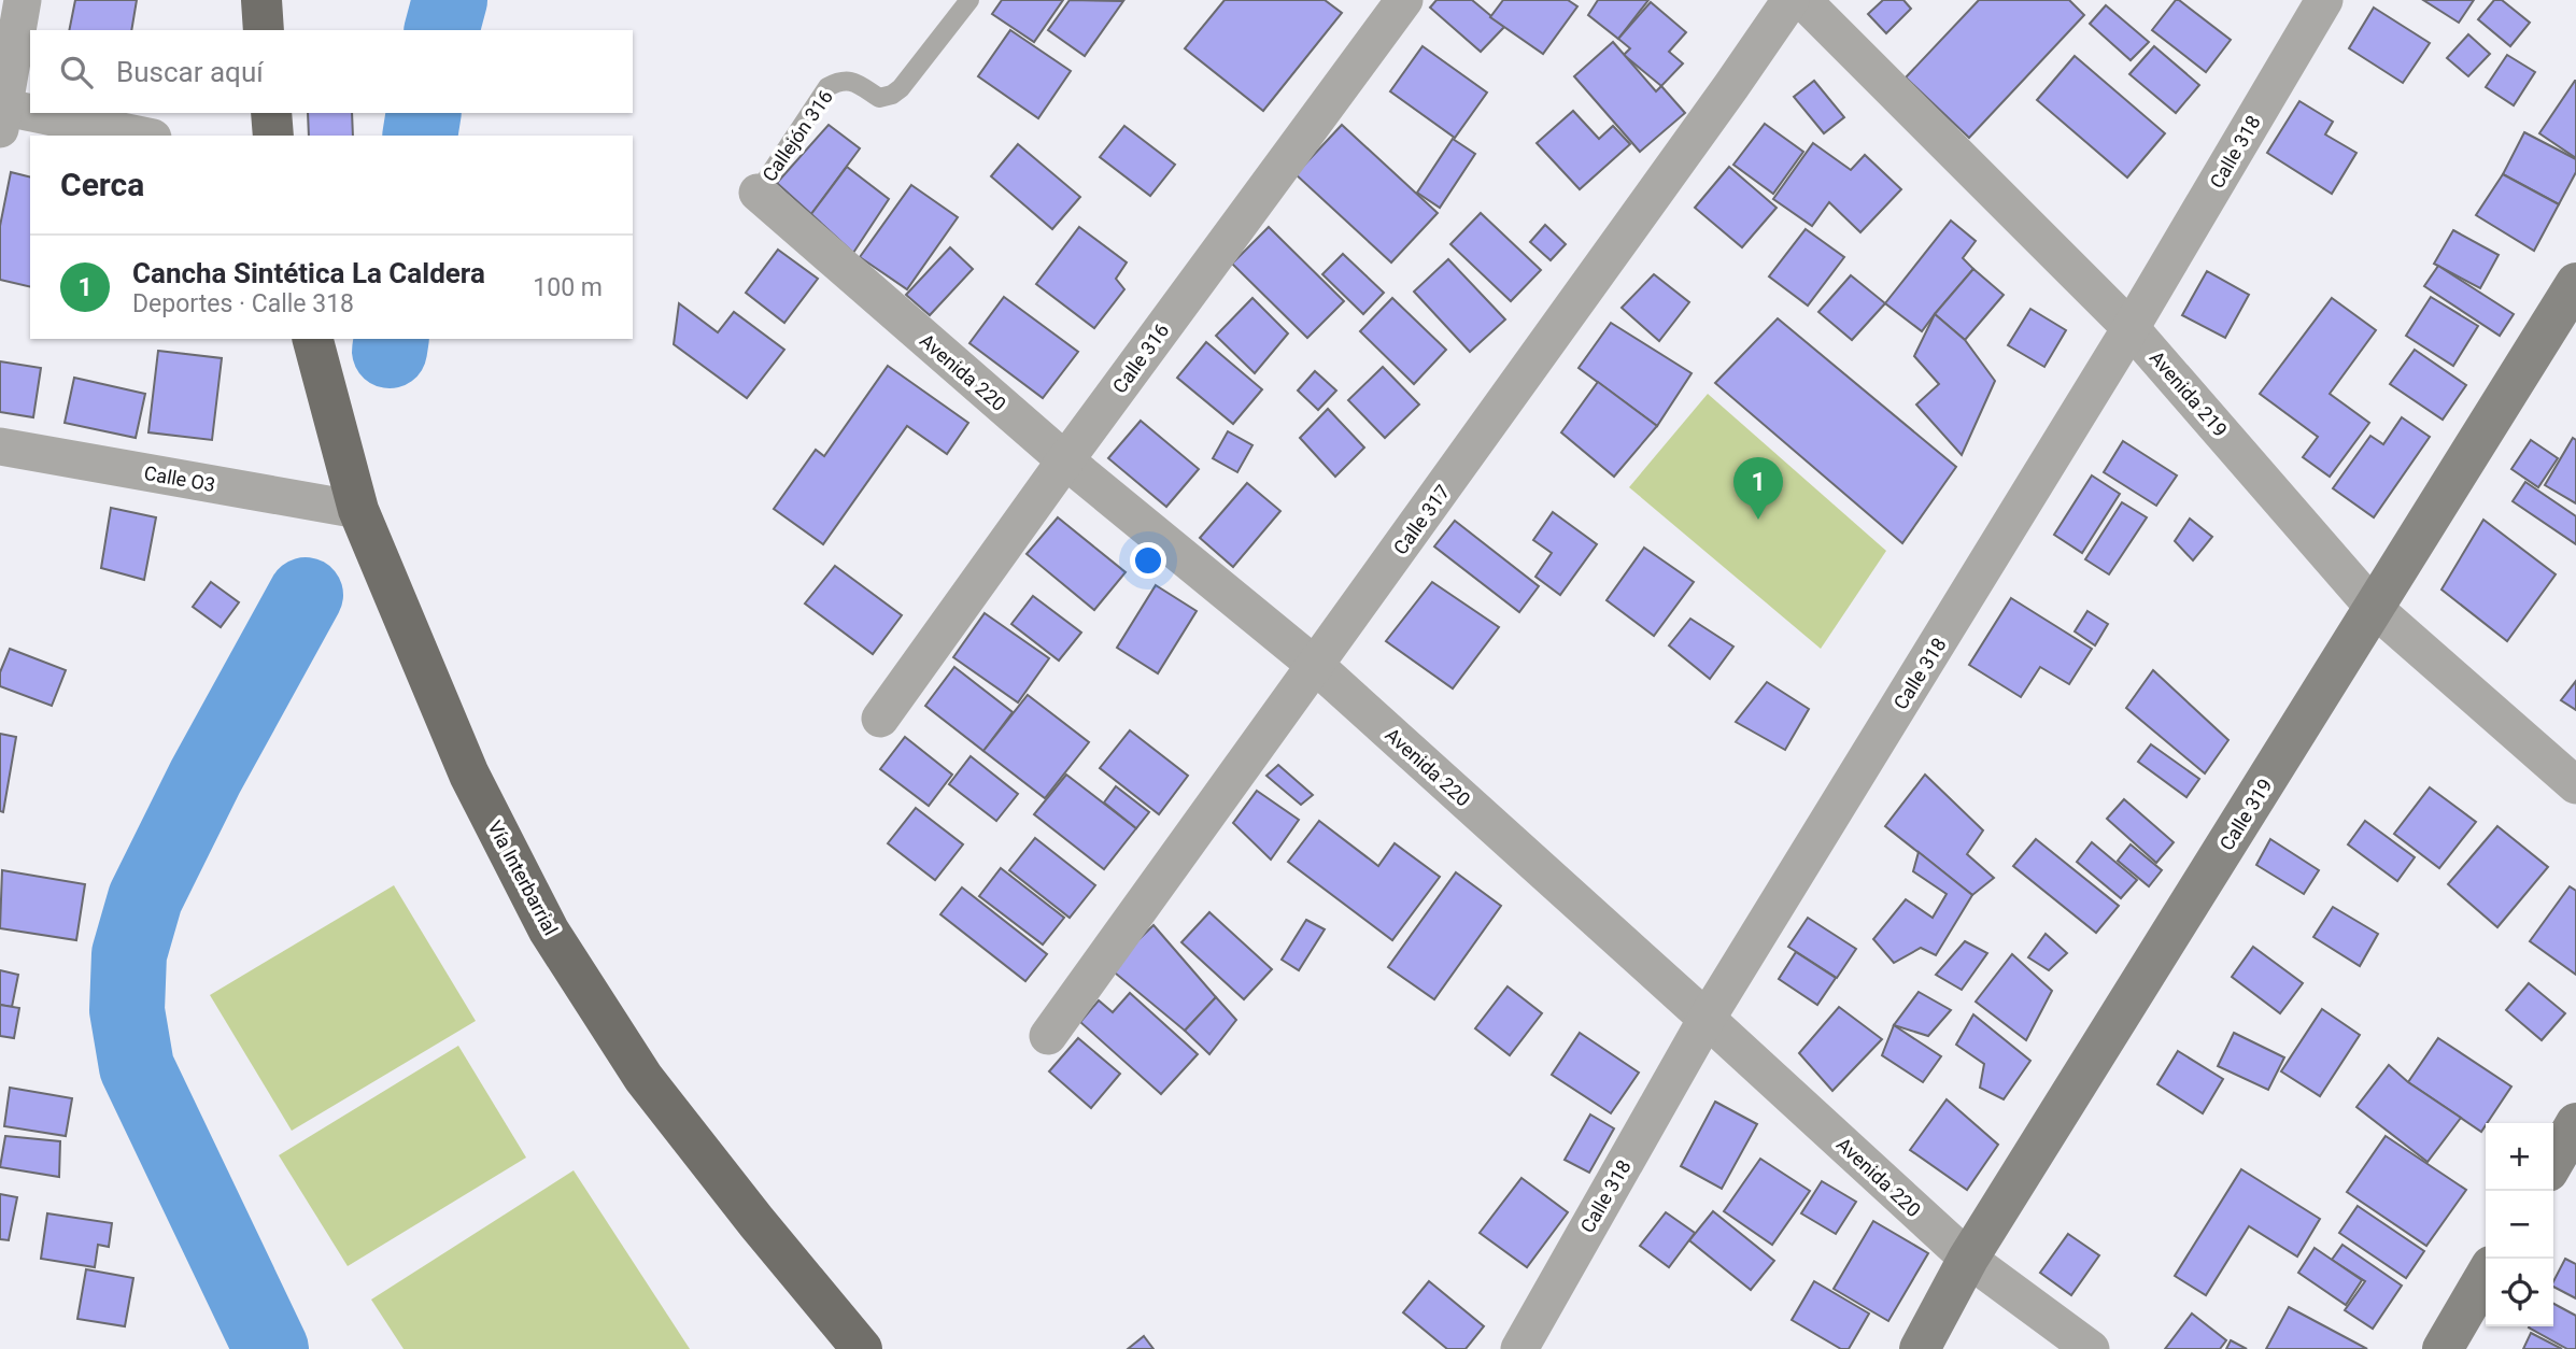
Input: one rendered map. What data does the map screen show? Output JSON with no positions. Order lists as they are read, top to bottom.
{
  "streets": {
    "main road": ["Vía Interbarrial"],
    "street": [
      "Calle 318",
      "Calle 316",
      "Avenida 220",
      "Avenida 219",
      "Calle O3",
      "Calle 317",
      "Calle 319"
    ],
    "lane": ["Callejón 316"]
  },
  "crossings": [
    ["Callejón 316", "Avenida 220"],
    ["Calle 318", "Avenida 220"],
    ["Calle 318", "Avenida 219"],
    ["Calle 316", "Avenida 220"],
    ["Avenida 220", "Calle 317"],
    ["Avenida 220", "Calle 319"],
    ["Avenida 219", "Calle 319"],
    ["Calle O3", "Vía Interbarrial"]
  ],
  "page": {
    "search": "Buscar aquí",
    "heading": "Cerca",
    "list": [
      {
        "mark": "1",
        "name": "Cancha Sintética La Caldera",
        "note": "Deportes · Calle 318",
        "value": "100 m"
      }
    ],
    "pins": "1",
    "map_buttons": ["+", "−"]
  }
}
